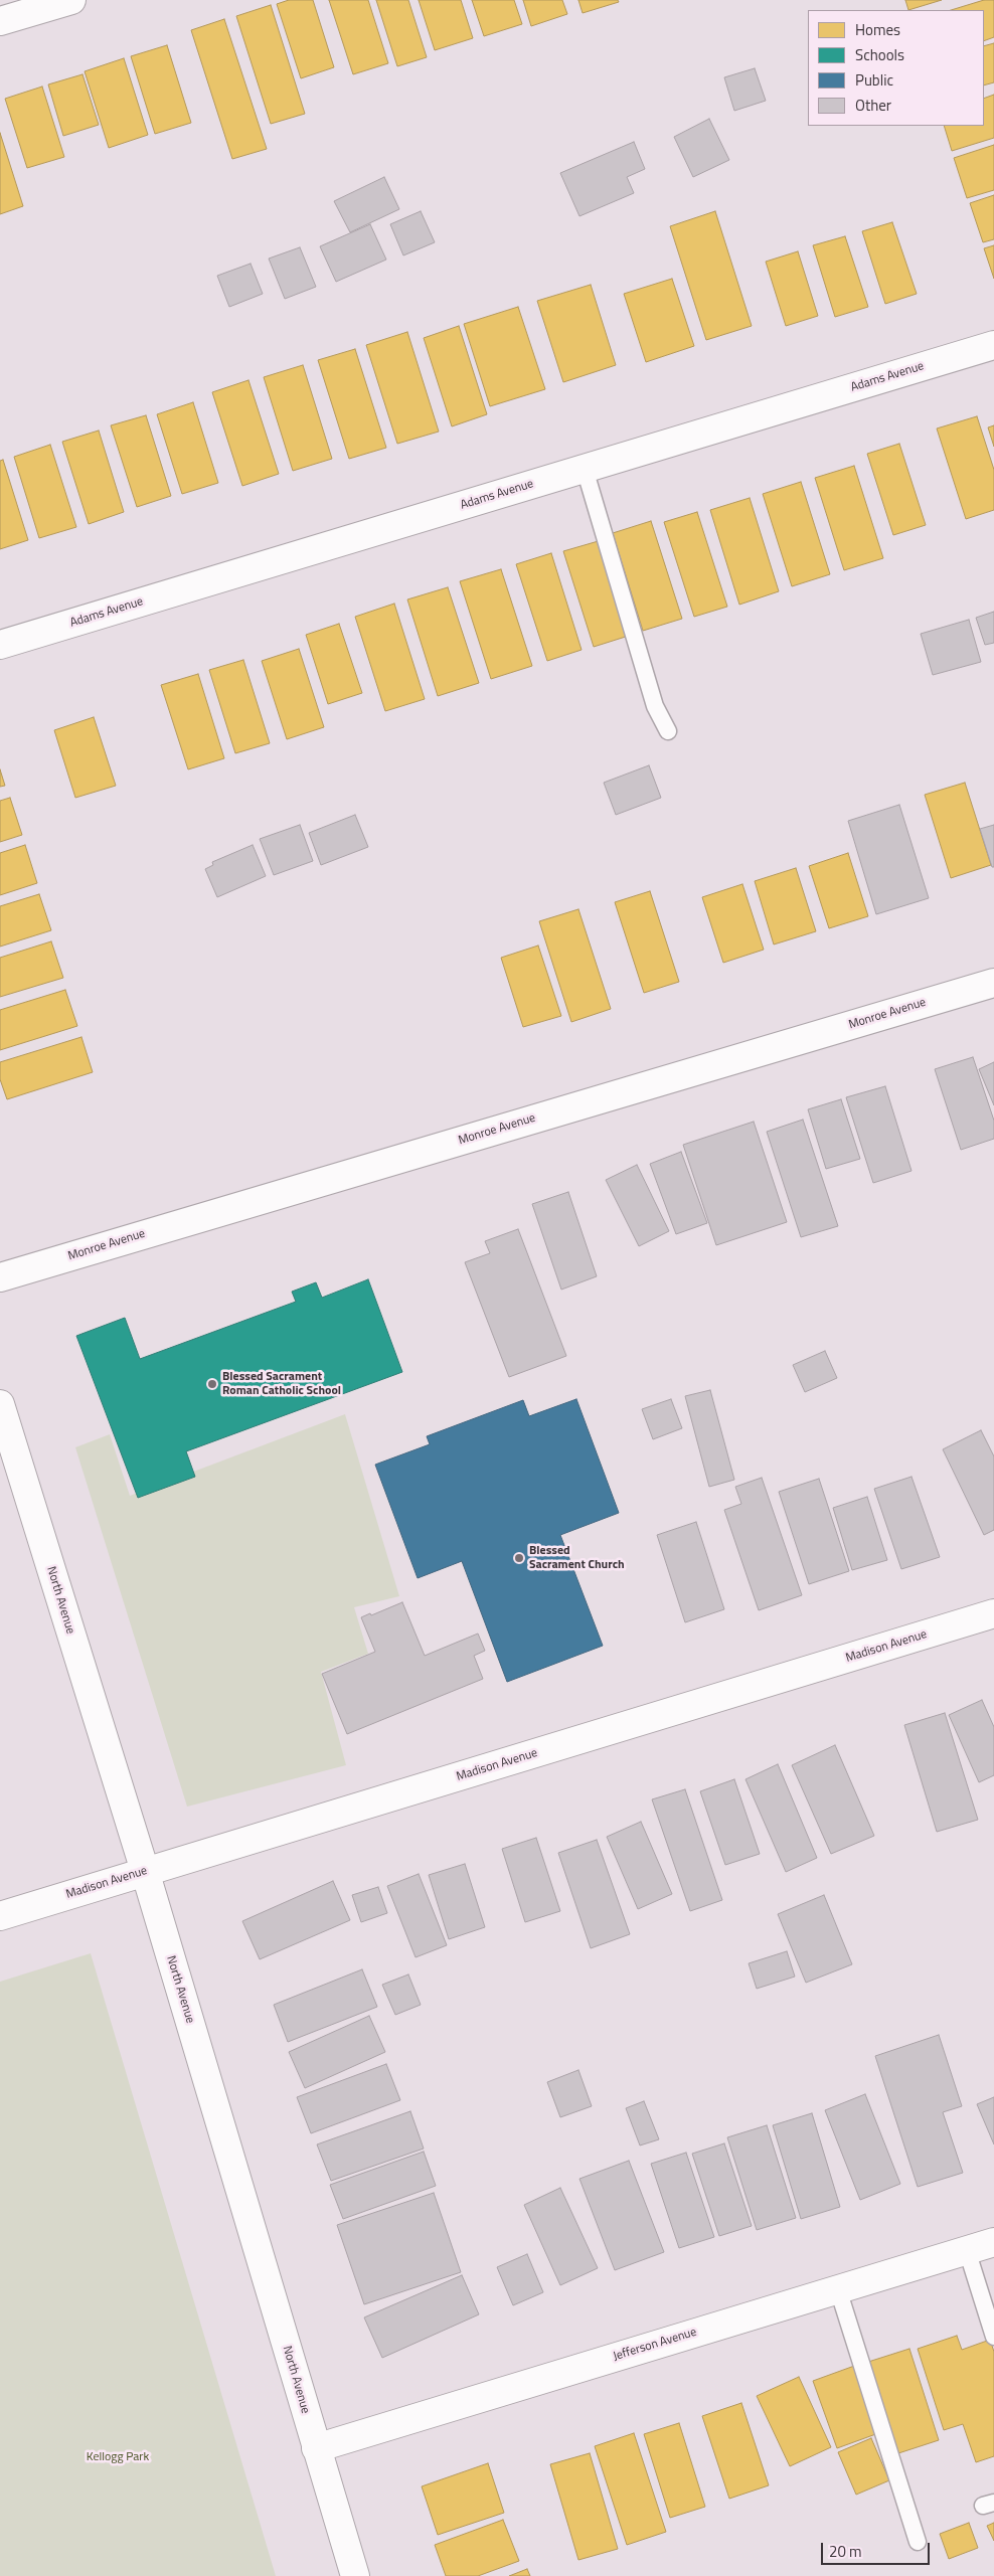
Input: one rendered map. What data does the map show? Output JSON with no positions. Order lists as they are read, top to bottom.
{
  "streets": {
    "street": [
      "Adams Avenue",
      "Monroe Avenue",
      "North Avenue",
      "Madison Avenue",
      "Jefferson Avenue"
    ]
  },
  "crossings": [
    ["North Avenue", "Madison Avenue"],
    ["North Avenue", "Jefferson Avenue"]
  ],
  "parks": ["Kellogg Park"],
  "places": ["Blessed Sacrament Roman Catholic School", "Blessed Sacrament Church"],
  "legend": [
    "Homes",
    "Schools",
    "Public",
    "Other"
  ],
  "scale_bar": "20 m"
}
